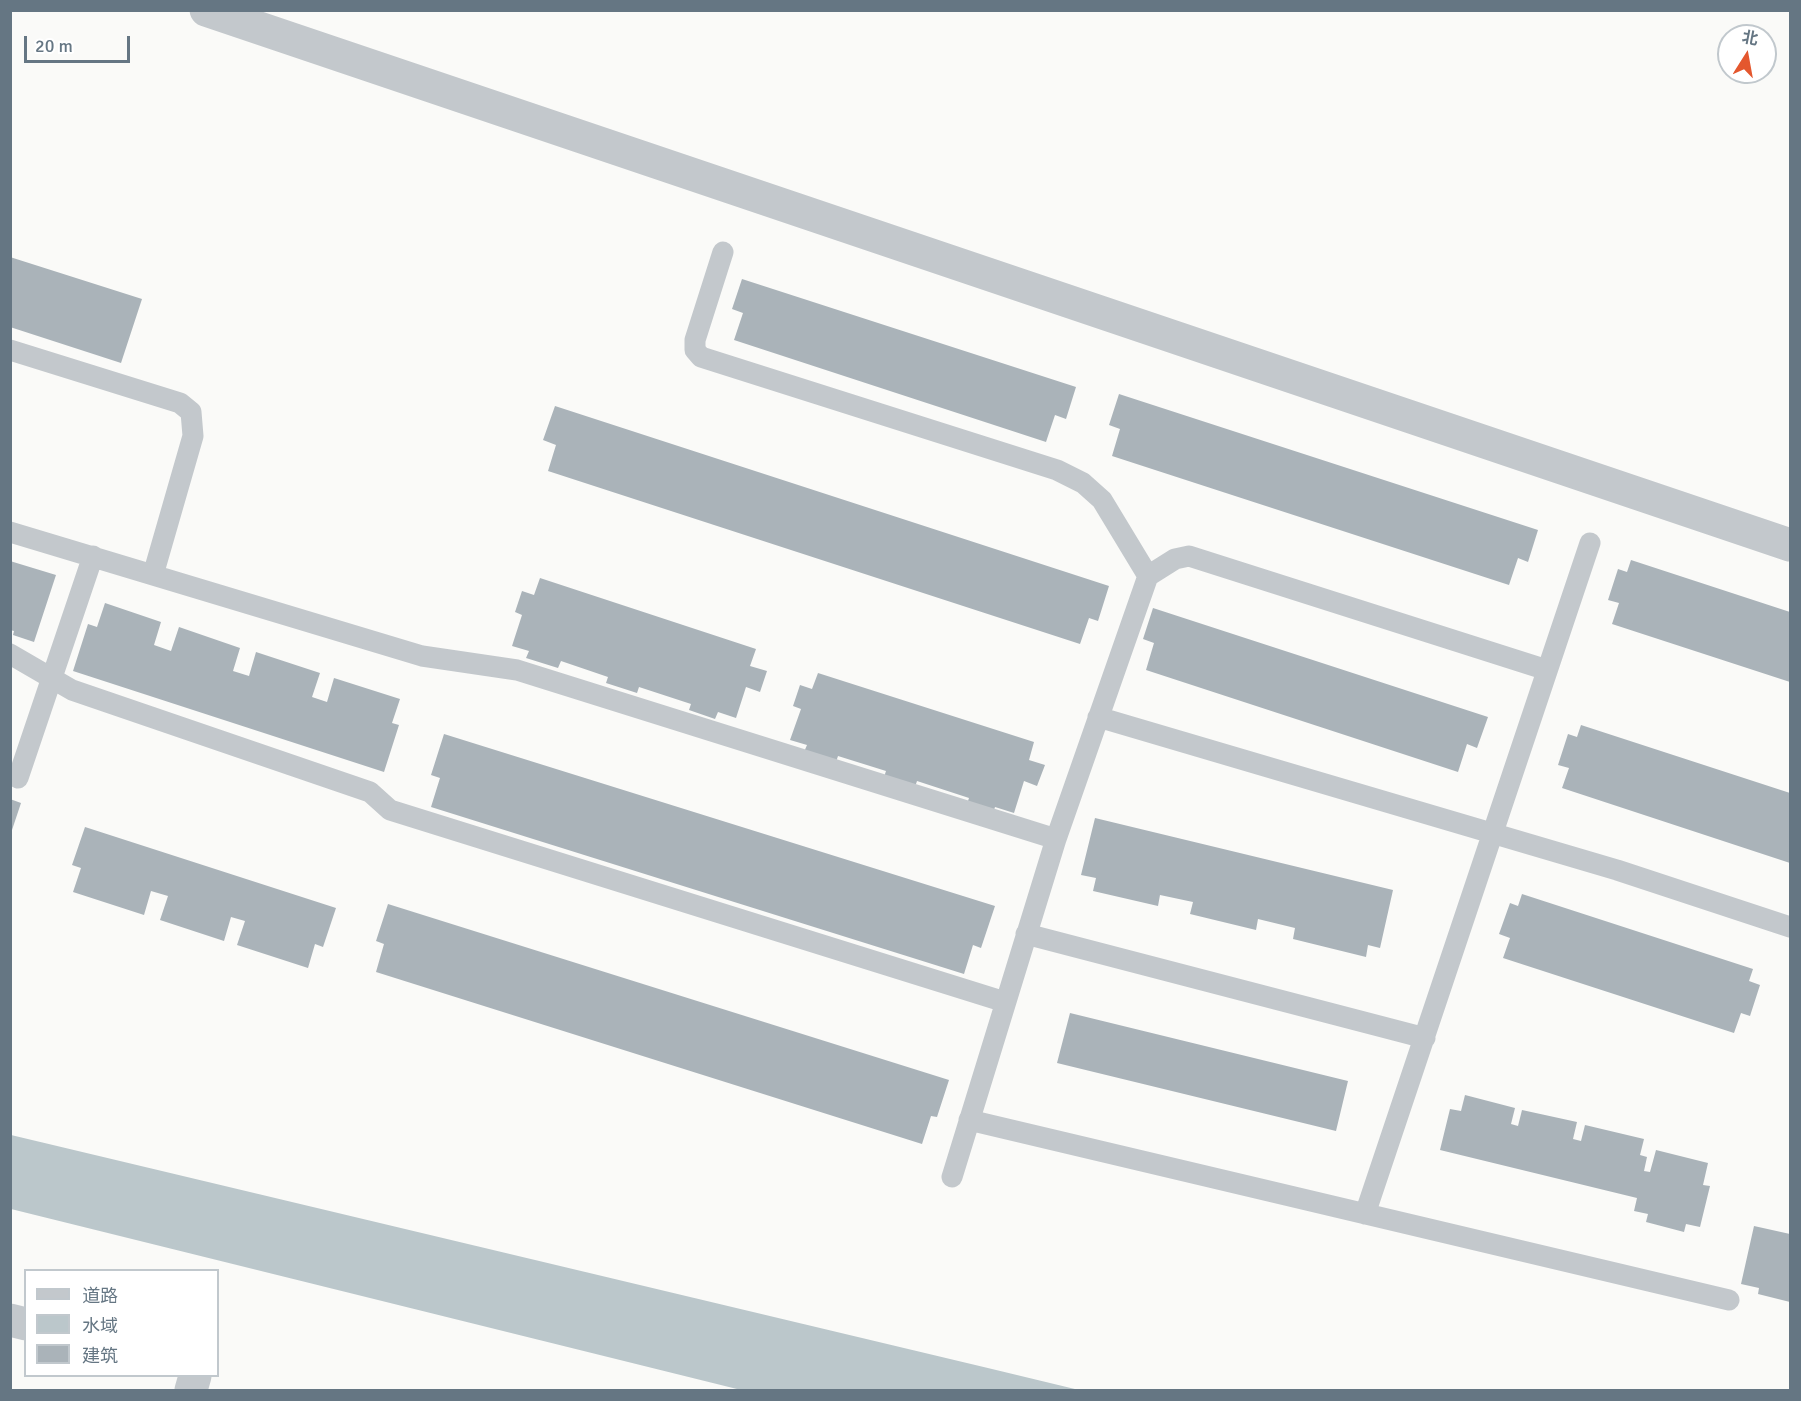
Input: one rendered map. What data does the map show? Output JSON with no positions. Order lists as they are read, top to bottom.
{
  "legend": ["道路", "水域", "建筑"],
  "scale_bar": "20 m",
  "north": "top"
}
